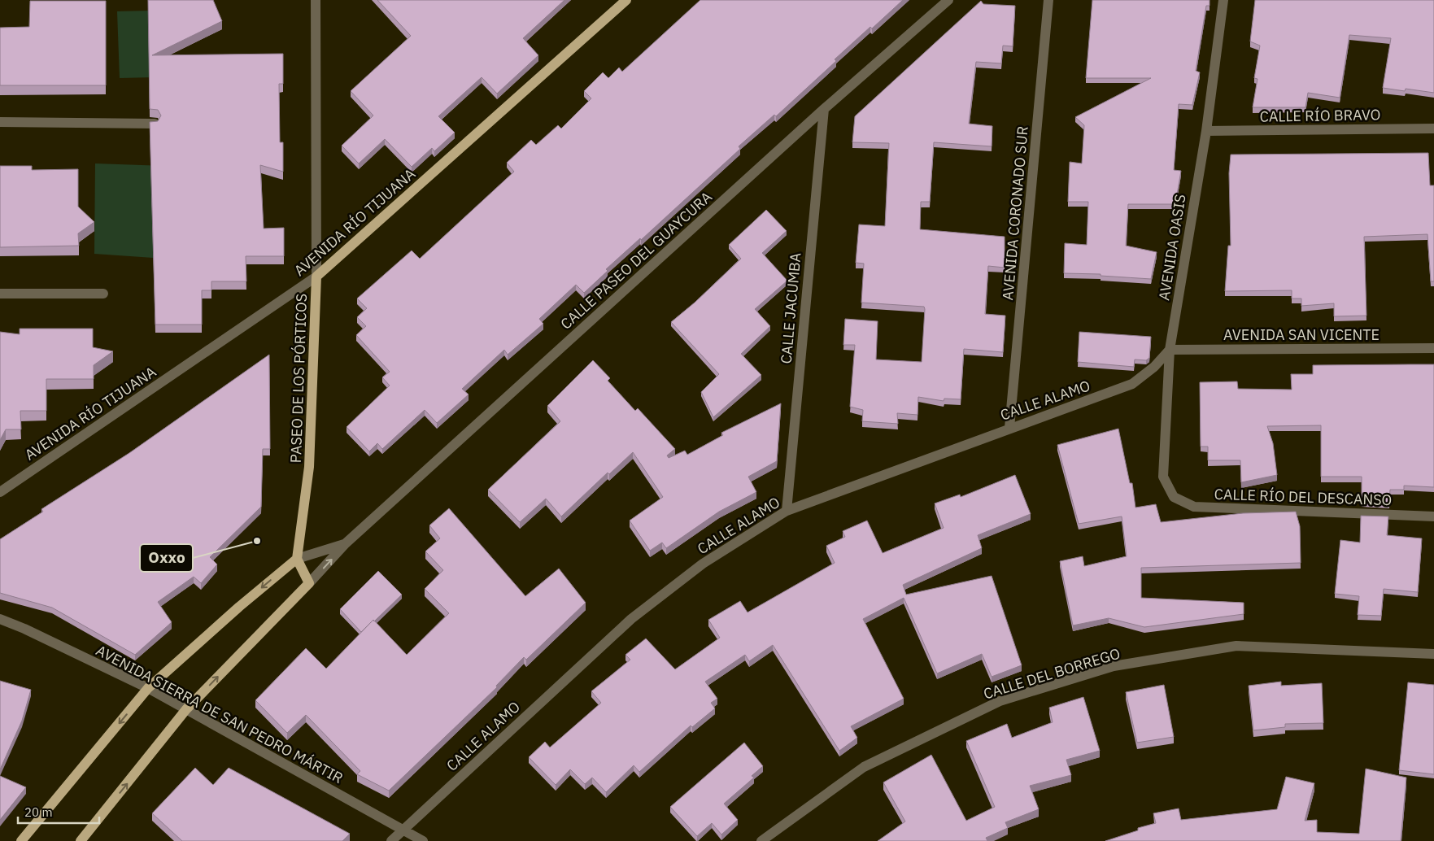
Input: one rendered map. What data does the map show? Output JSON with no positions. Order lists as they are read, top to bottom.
{
  "streets": {
    "main road": ["AVENIDA RÍO TIJUANA", "PASEO DE LOS PÓRTICOS"],
    "street": [
      "CALLE RÍO BRAVO",
      "AVENIDA CORONADO SUR",
      "AVENIDA OASIS",
      "CALLE PASEO DEL GUAYCURA",
      "CALLE JACUMBA",
      "AVENIDA SAN VICENTE",
      "CALLE ALAMO",
      "CALLE RÍO DEL DESCANSO",
      "CALLE DEL BORREGO",
      "AVENIDA SIERRA DE SAN PEDRO MÁRTIR"
    ]
  },
  "crossings": [
    ["CALLE RÍO BRAVO", "AVENIDA OASIS"],
    ["AVENIDA CORONADO SUR", "CALLE ALAMO"],
    ["AVENIDA RÍO TIJUANA", "PASEO DE LOS PÓRTICOS"],
    ["AVENIDA OASIS", "AVENIDA SAN VICENTE"],
    ["AVENIDA OASIS", "CALLE ALAMO"],
    ["AVENIDA OASIS", "CALLE RÍO DEL DESCANSO"],
    ["CALLE PASEO DEL GUAYCURA", "CALLE JACUMBA"],
    ["CALLE PASEO DEL GUAYCURA", "PASEO DE LOS PÓRTICOS"],
    ["CALLE JACUMBA", "CALLE ALAMO"],
    ["AVENIDA SAN VICENTE", "CALLE ALAMO"],
    ["CALLE ALAMO", "AVENIDA SIERRA DE SAN PEDRO MÁRTIR"]
  ],
  "places": ["Oxxo"],
  "scale_bar": "20 m"
}
